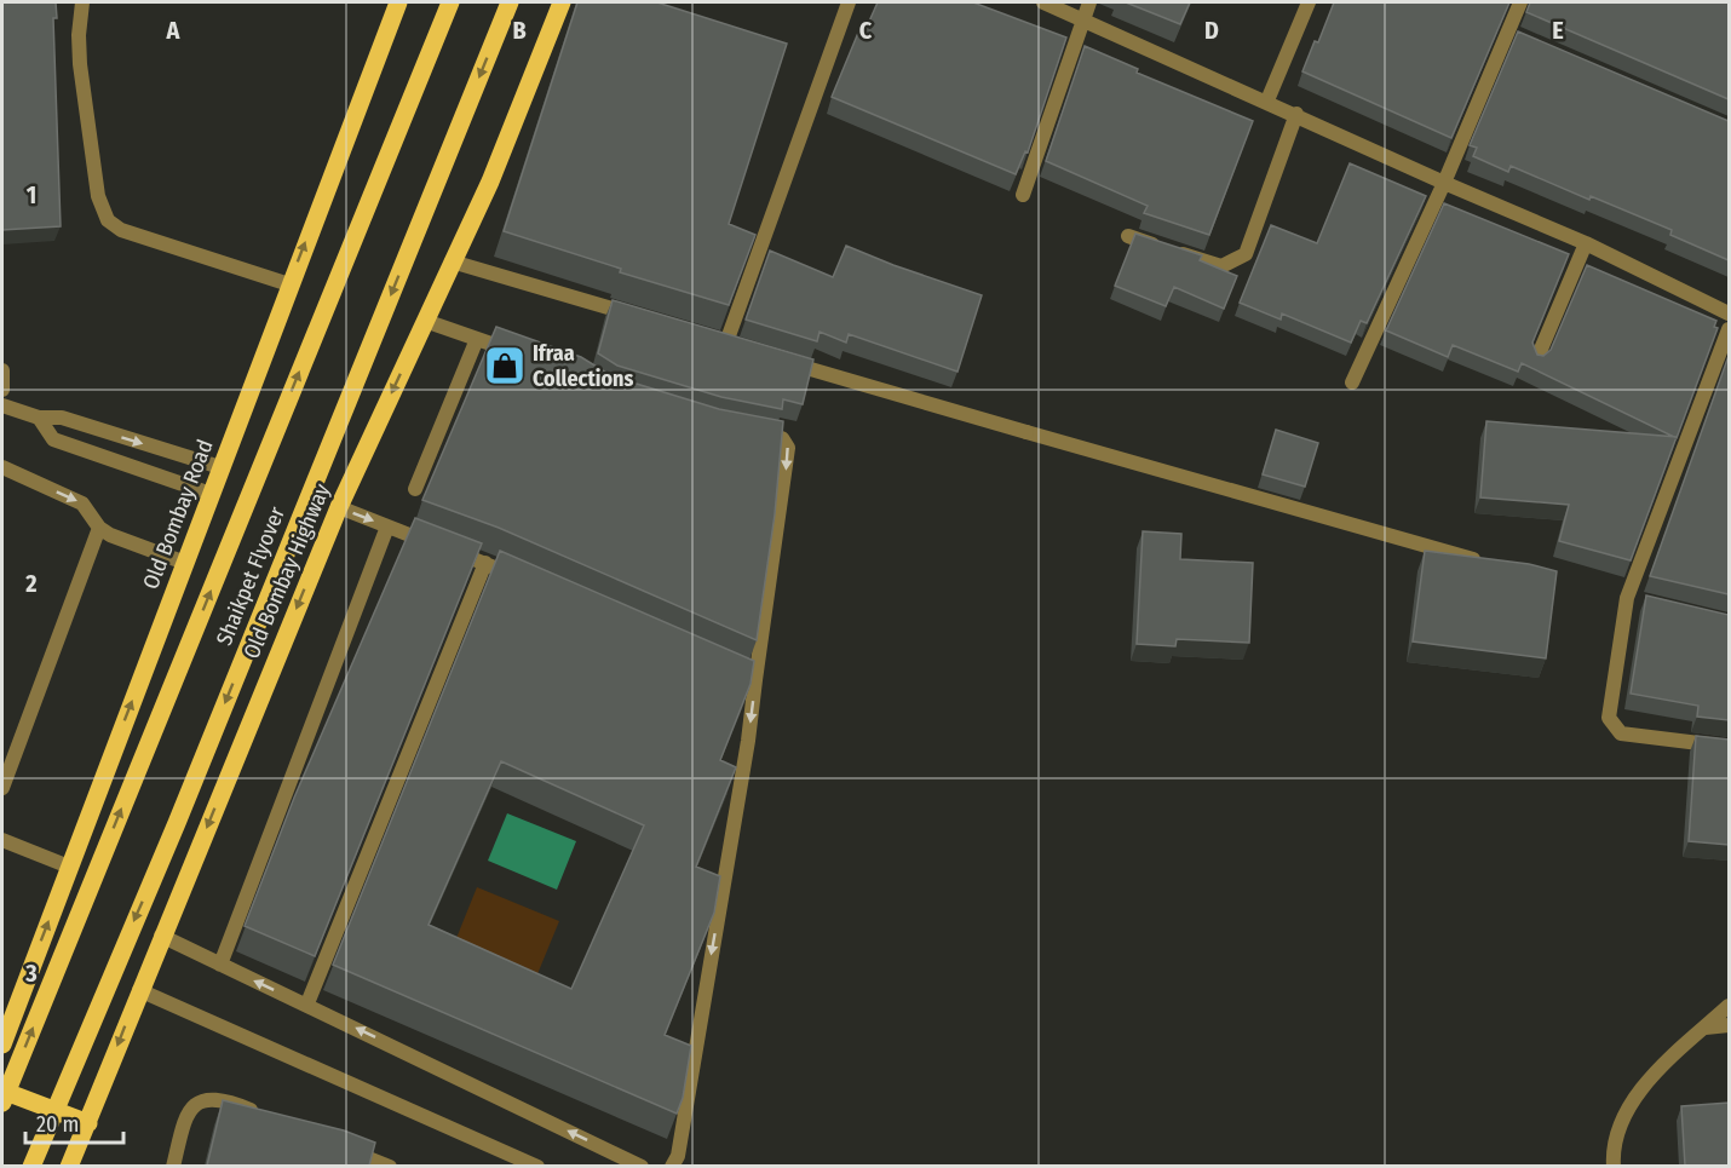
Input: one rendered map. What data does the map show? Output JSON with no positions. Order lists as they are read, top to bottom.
{
  "streets": {
    "main road": ["Old Bombay Road", "Old Bombay Highway", "Shaikpet Flyover"]
  },
  "one_way": ["Old Bombay Road", "Old Bombay Highway"],
  "places": {
    "shop": ["Ifraa Collections"]
  },
  "scale_bar": "20 m",
  "grid": {
    "columns": [
      "A",
      "B",
      "C",
      "D",
      "E"
    ],
    "rows": ["1", "2", "3"]
  }
}
